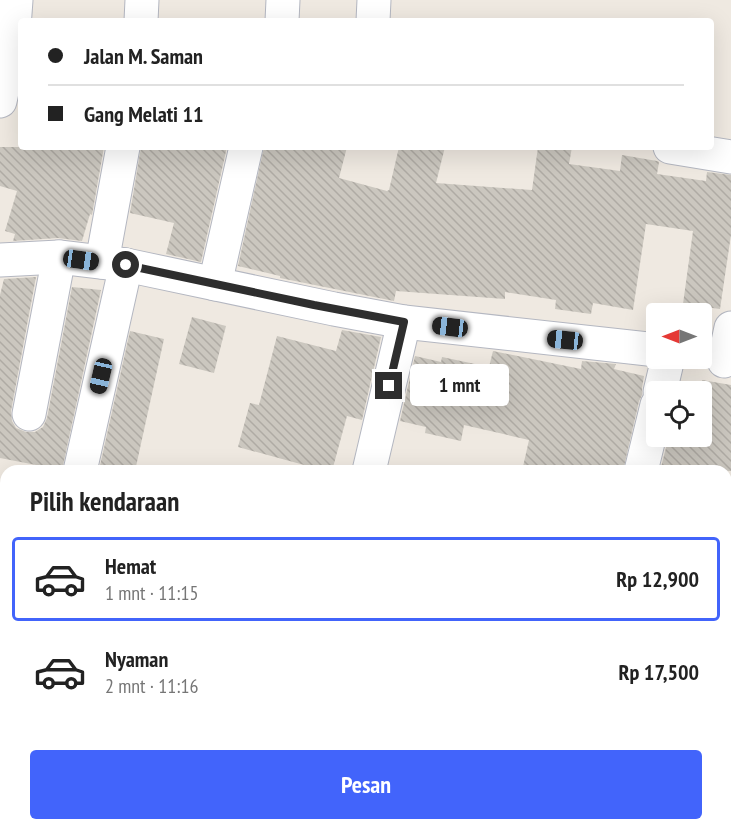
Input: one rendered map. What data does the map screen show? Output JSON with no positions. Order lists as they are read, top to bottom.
{
  "north": "left",
  "page": {
    "banner": ["Jalan M. Saman", "Gang Melati 11"],
    "bubble": "1 mnt",
    "heading": "Pilih kendaraan",
    "list": [
      {
        "name": "Hemat",
        "note": "1 mnt · 11:15",
        "value": "Rp 12,900"
      },
      {
        "name": "Nyaman",
        "note": "2 mnt · 11:16",
        "value": "Rp 17,500"
      }
    ],
    "buttons": "Pesan"
  }
}
